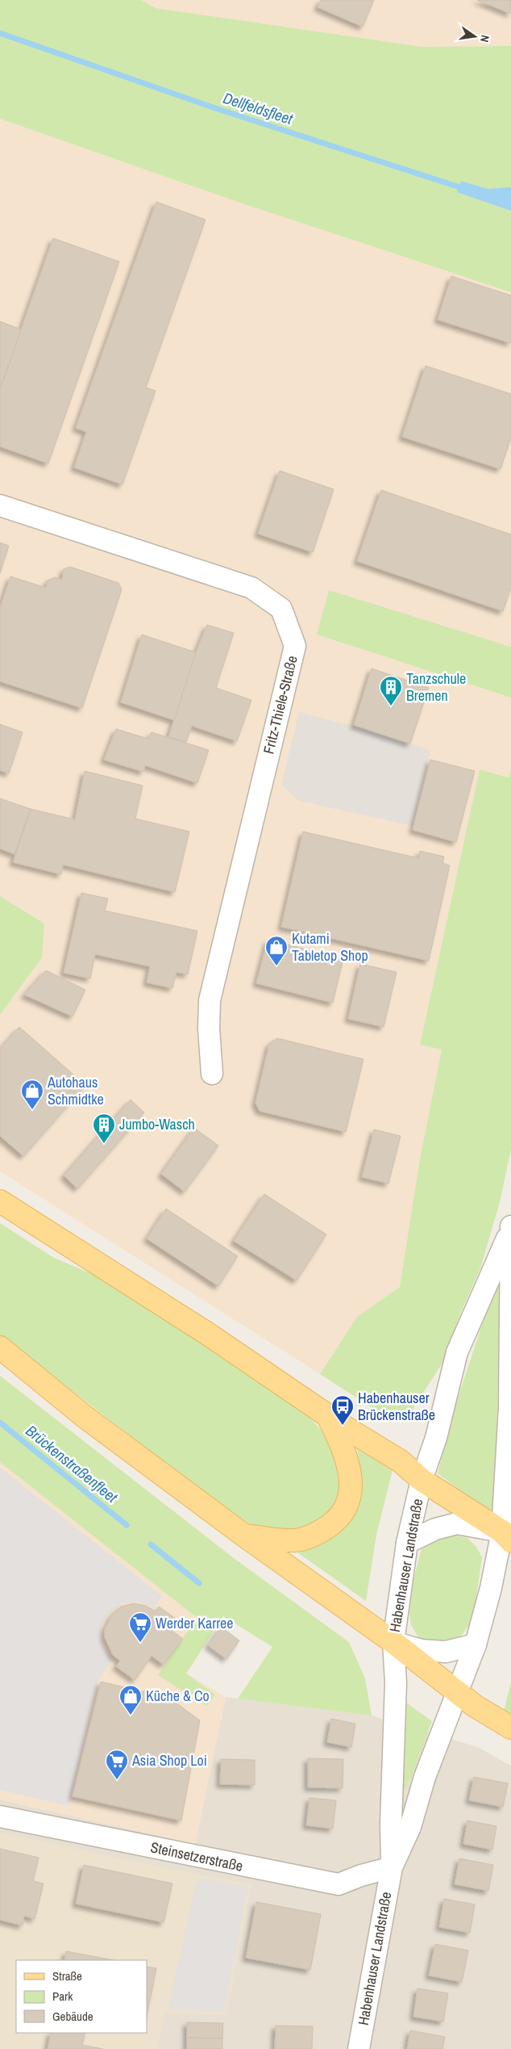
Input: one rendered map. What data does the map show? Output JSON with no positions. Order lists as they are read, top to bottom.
{
  "streets": {
    "street": ["Fritz-Thiele-Straße", "Habenhauser Landstraße", "Steinsetzerstraße"]
  },
  "crossings": [
    ["Habenhauser Landstraße", "Steinsetzerstraße"]
  ],
  "water": ["Dellfeldsfleet", "Brückenstraßenfleet"],
  "places": {
    "building": ["Tanzschule Bremen", "Jumbo-Wasch"],
    "shop": ["Kutami Tabletop Shop", "Autohaus Schmidtke", "Küche & Co"],
    "bus stop": ["Habenhauser Brückenstraße"],
    "supermarket": ["Werder Karree", "Asia Shop Loi"]
  },
  "legend": ["Straße", "Park", "Gebäude"],
  "north": "right"
}
